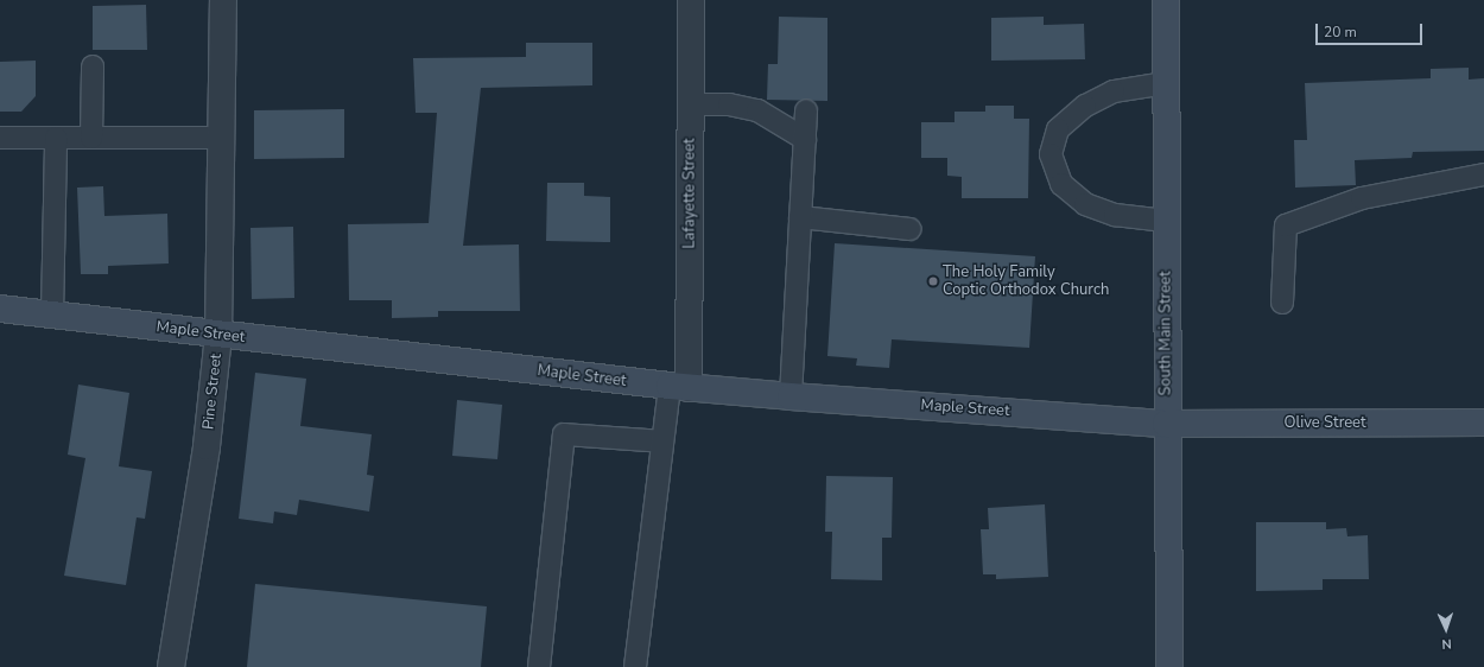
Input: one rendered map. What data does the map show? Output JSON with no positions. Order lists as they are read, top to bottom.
{
  "streets": {
    "main road": ["Maple Street", "South Main Street", "Olive Street"],
    "street": ["Lafayette Street", "Pine Street"]
  },
  "crossings": [
    ["Lafayette Street", "Maple Street"],
    ["Maple Street", "South Main Street"],
    ["Maple Street", "Pine Street"],
    ["Maple Street", "Olive Street"],
    ["South Main Street", "Olive Street"]
  ],
  "places": ["The Holy Family Coptic Orthodox Church"],
  "scale_bar": "20 m",
  "north": "bottom"
}
